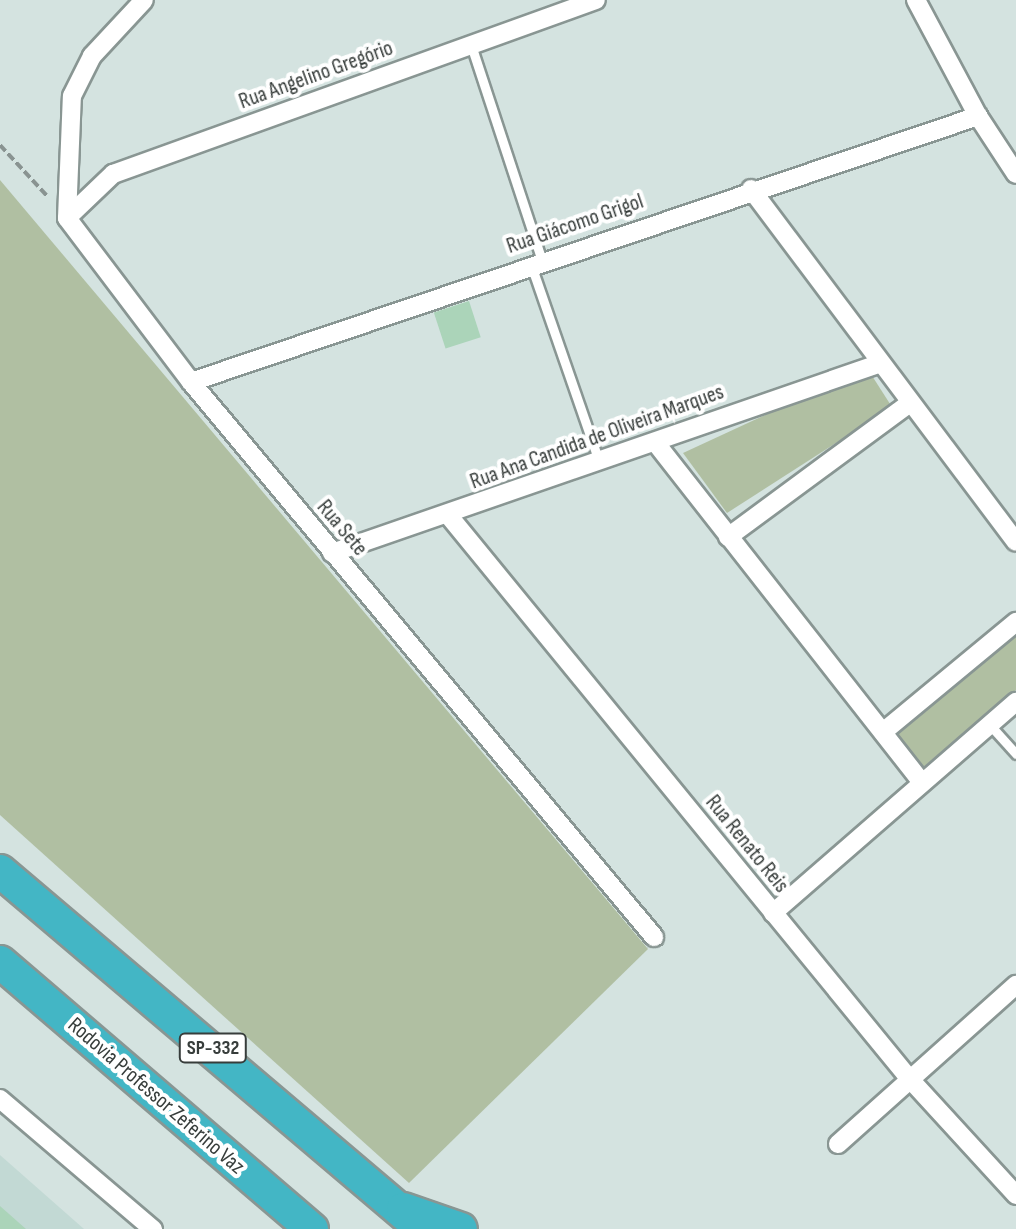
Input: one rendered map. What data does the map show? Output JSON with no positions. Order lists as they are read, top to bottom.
{
  "streets": {
    "highway": ["SP-332", "Rodovia Professor Zeferino Vaz"],
    "street": [
      "Rua Angelino Gregório",
      "Rua Giácomo Grigol",
      "Rua Ana Candida de Oliveira Marques",
      "Rua Sete",
      "Rua Renato Reis"
    ]
  },
  "crossings": [
    ["Rua Angelino Gregório", "Rua Sete"],
    ["Rua Giácomo Grigol", "Rua Sete"],
    ["Rua Ana Candida de Oliveira Marques", "Rua Sete"],
    ["Rua Ana Candida de Oliveira Marques", "Rua Renato Reis"]
  ]
}
